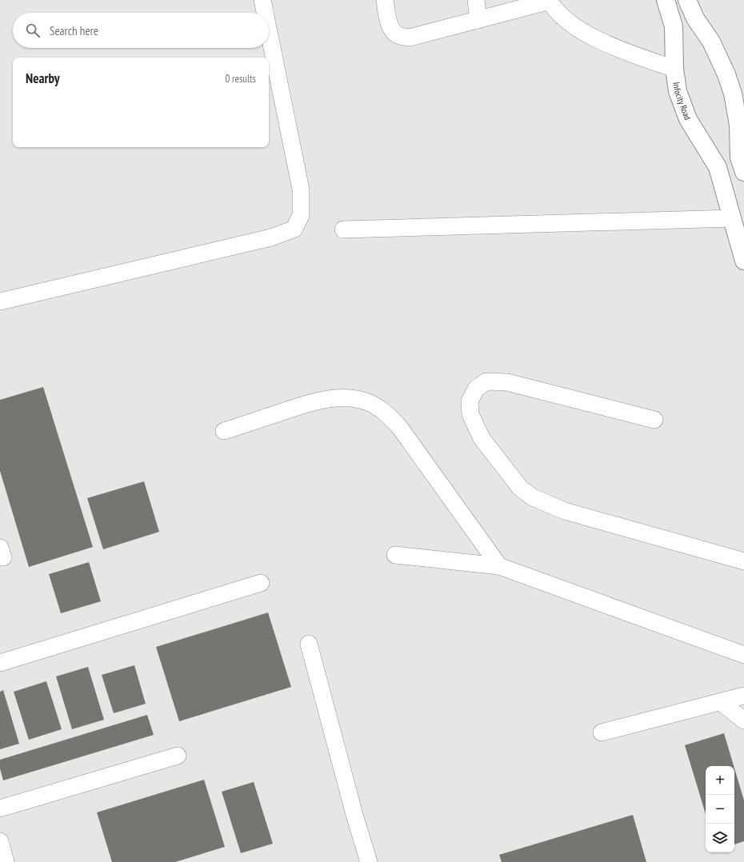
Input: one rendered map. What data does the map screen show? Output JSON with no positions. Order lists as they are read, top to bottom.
{
  "streets": {
    "main road": ["Infocity Road"]
  },
  "page": {
    "search": "Search here",
    "heading": ["Nearby", "0 results"],
    "map_buttons": ["+", "−"]
  }
}
